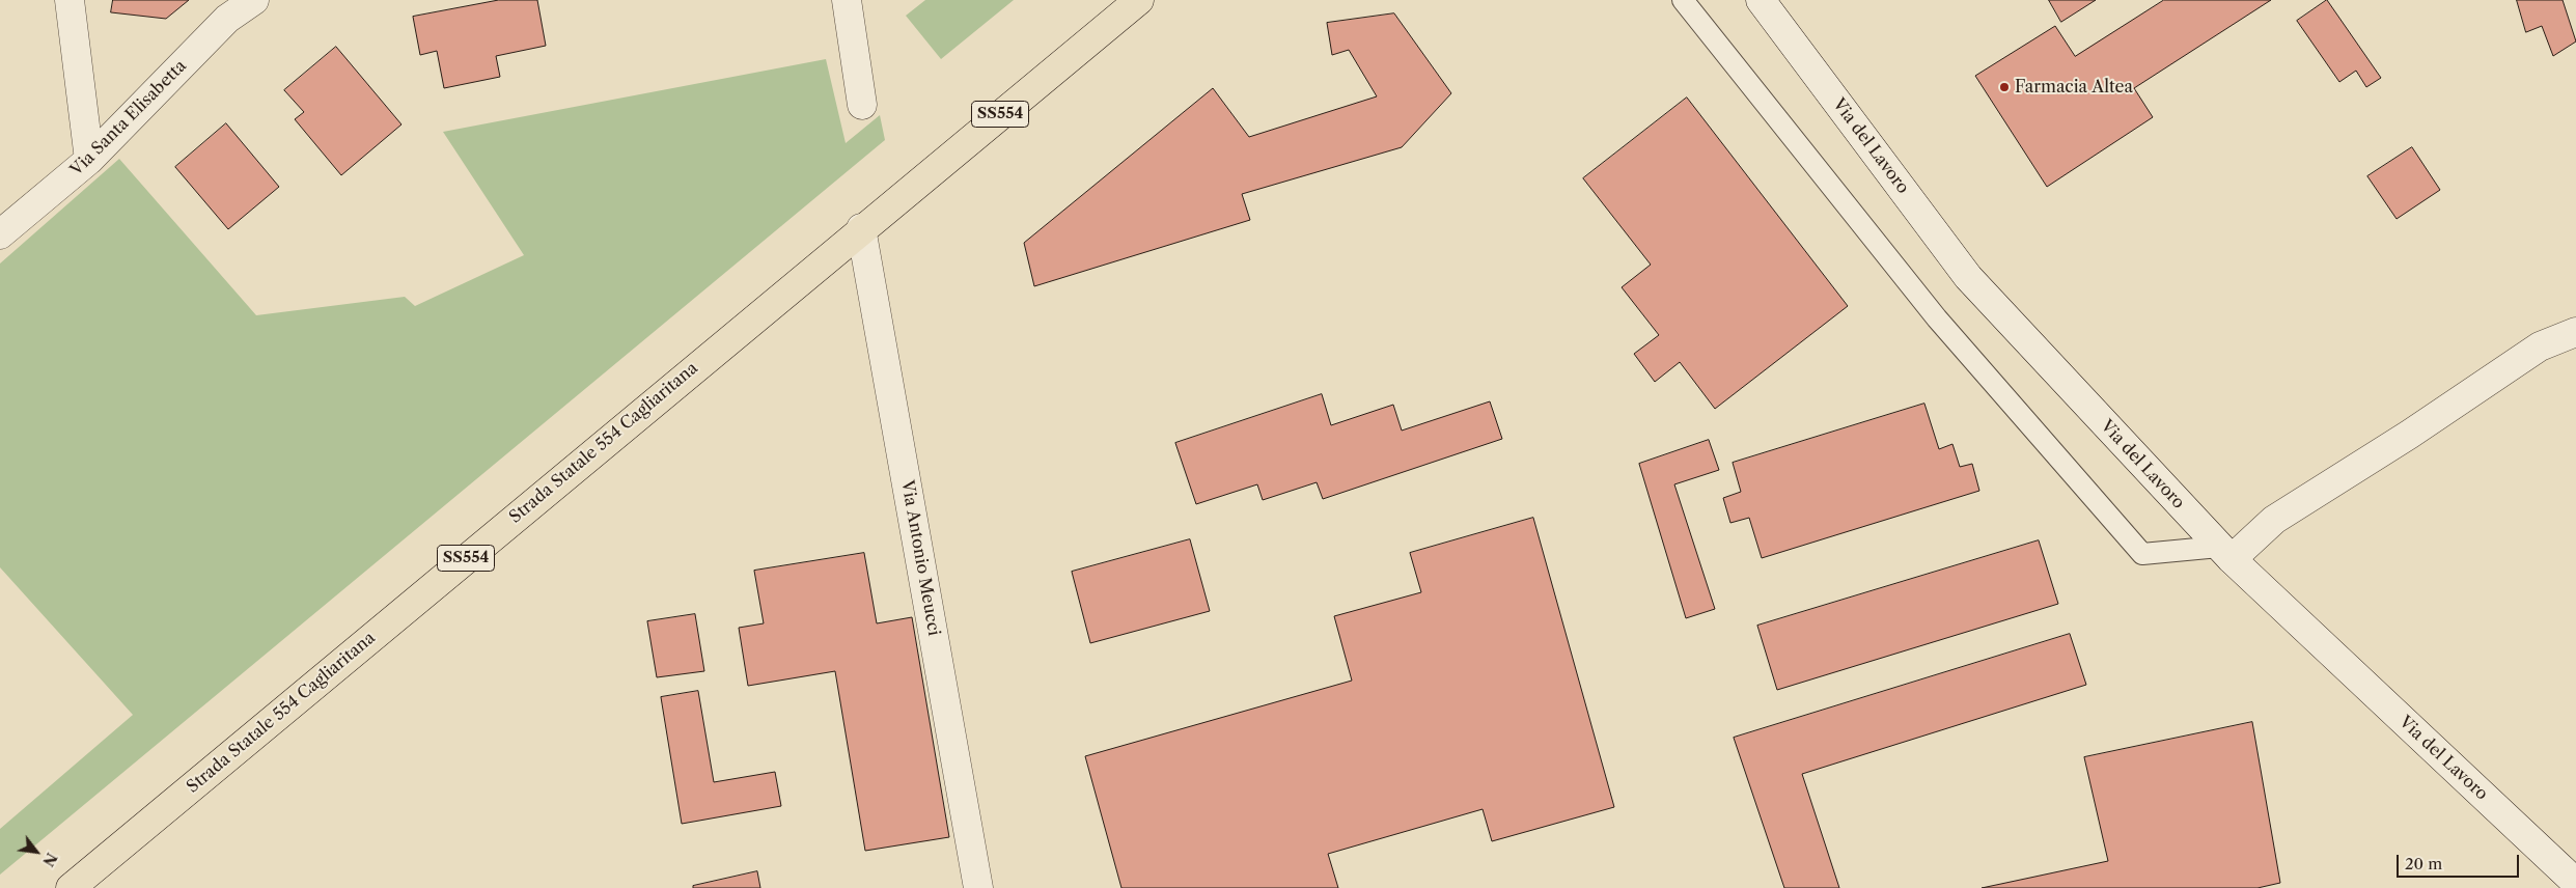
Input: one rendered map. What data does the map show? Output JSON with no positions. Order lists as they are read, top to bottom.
{
  "streets": {
    "main road": ["SS554", "Strada Statale 554 Cagliaritana"],
    "street": ["Via Santa Elisabetta", "Via del Lavoro", "Via Antonio Meucci"]
  },
  "crossings": [
    ["Strada Statale 554 Cagliaritana", "Via Antonio Meucci"]
  ],
  "places": ["Farmacia Altea"],
  "scale_bar": "20 m",
  "north": "bottom right"
}
